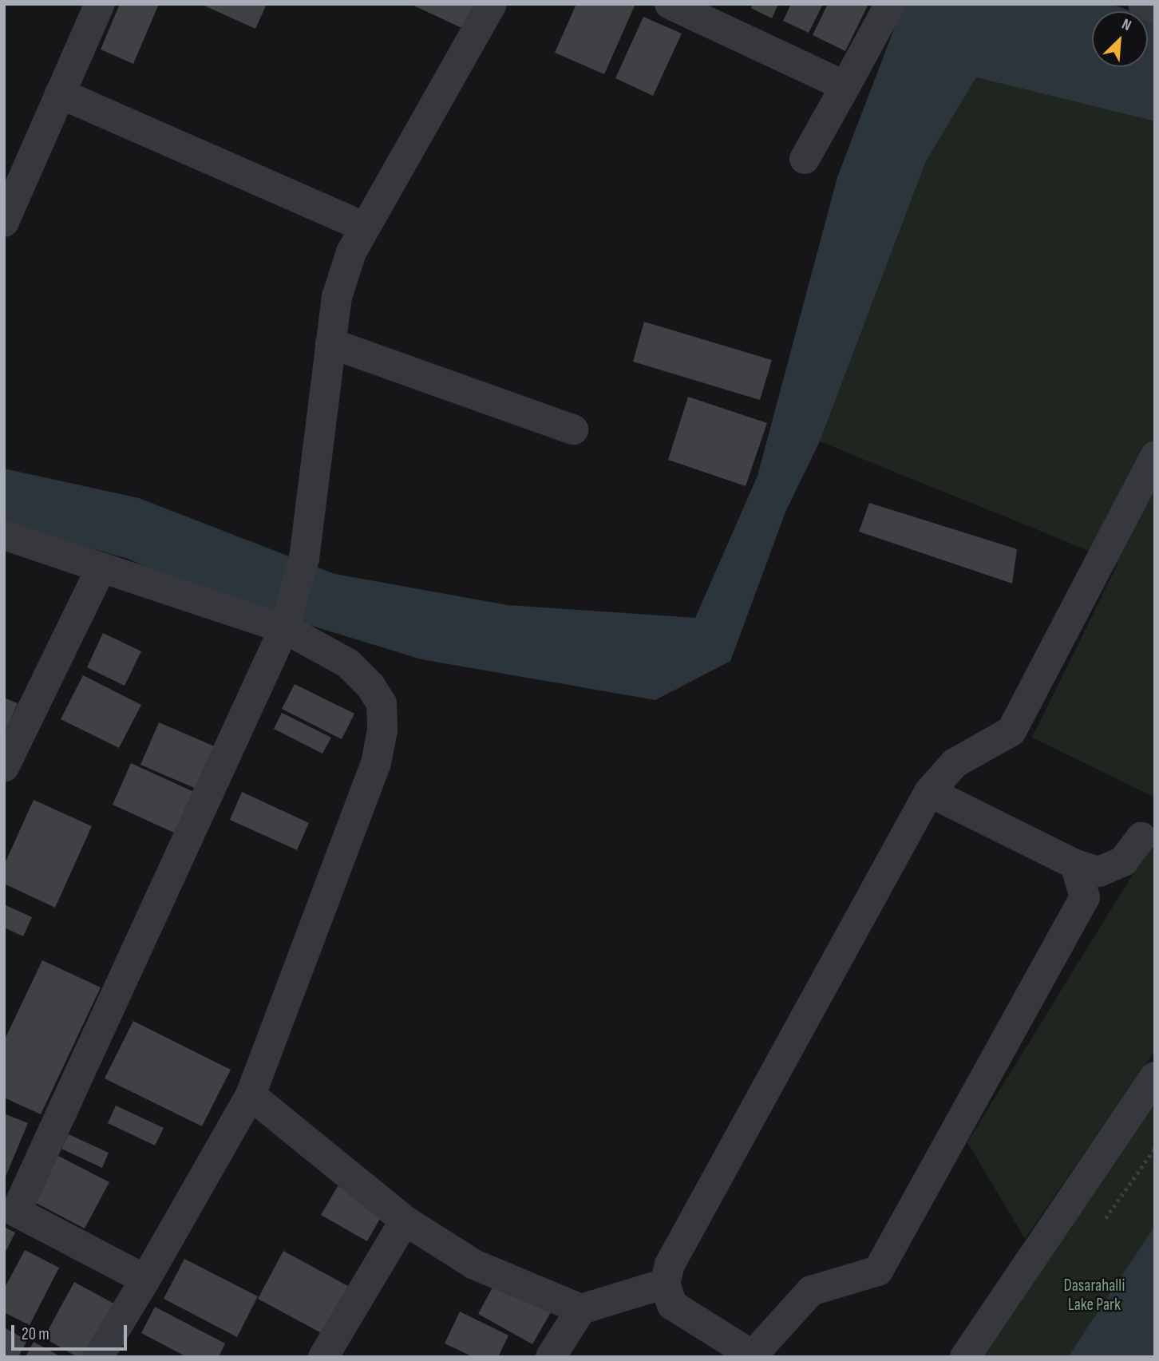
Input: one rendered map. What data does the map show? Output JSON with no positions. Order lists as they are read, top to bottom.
{
  "parks": ["Dasarahalli Lake Park"],
  "scale_bar": "20 m",
  "north": "top right"
}
